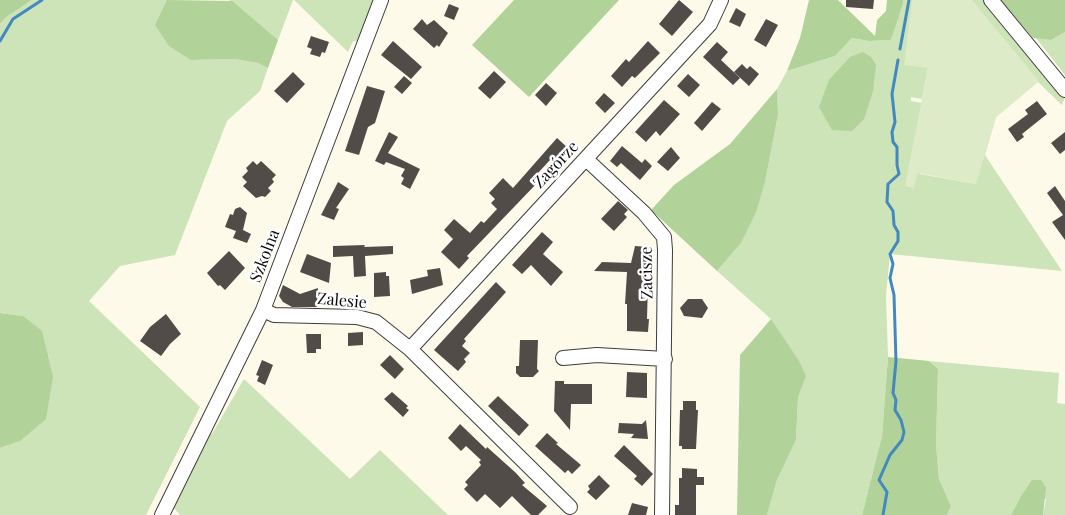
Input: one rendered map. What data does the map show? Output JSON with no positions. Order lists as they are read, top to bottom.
{
  "streets": {
    "street": [
      "Zagórze",
      "Szkolna",
      "Zacisze",
      "Zalesie"
    ]
  },
  "crossings": [
    ["Zagórze", "Zacisze"],
    ["Zagórze", "Zalesie"],
    ["Szkolna", "Zalesie"]
  ]
}
